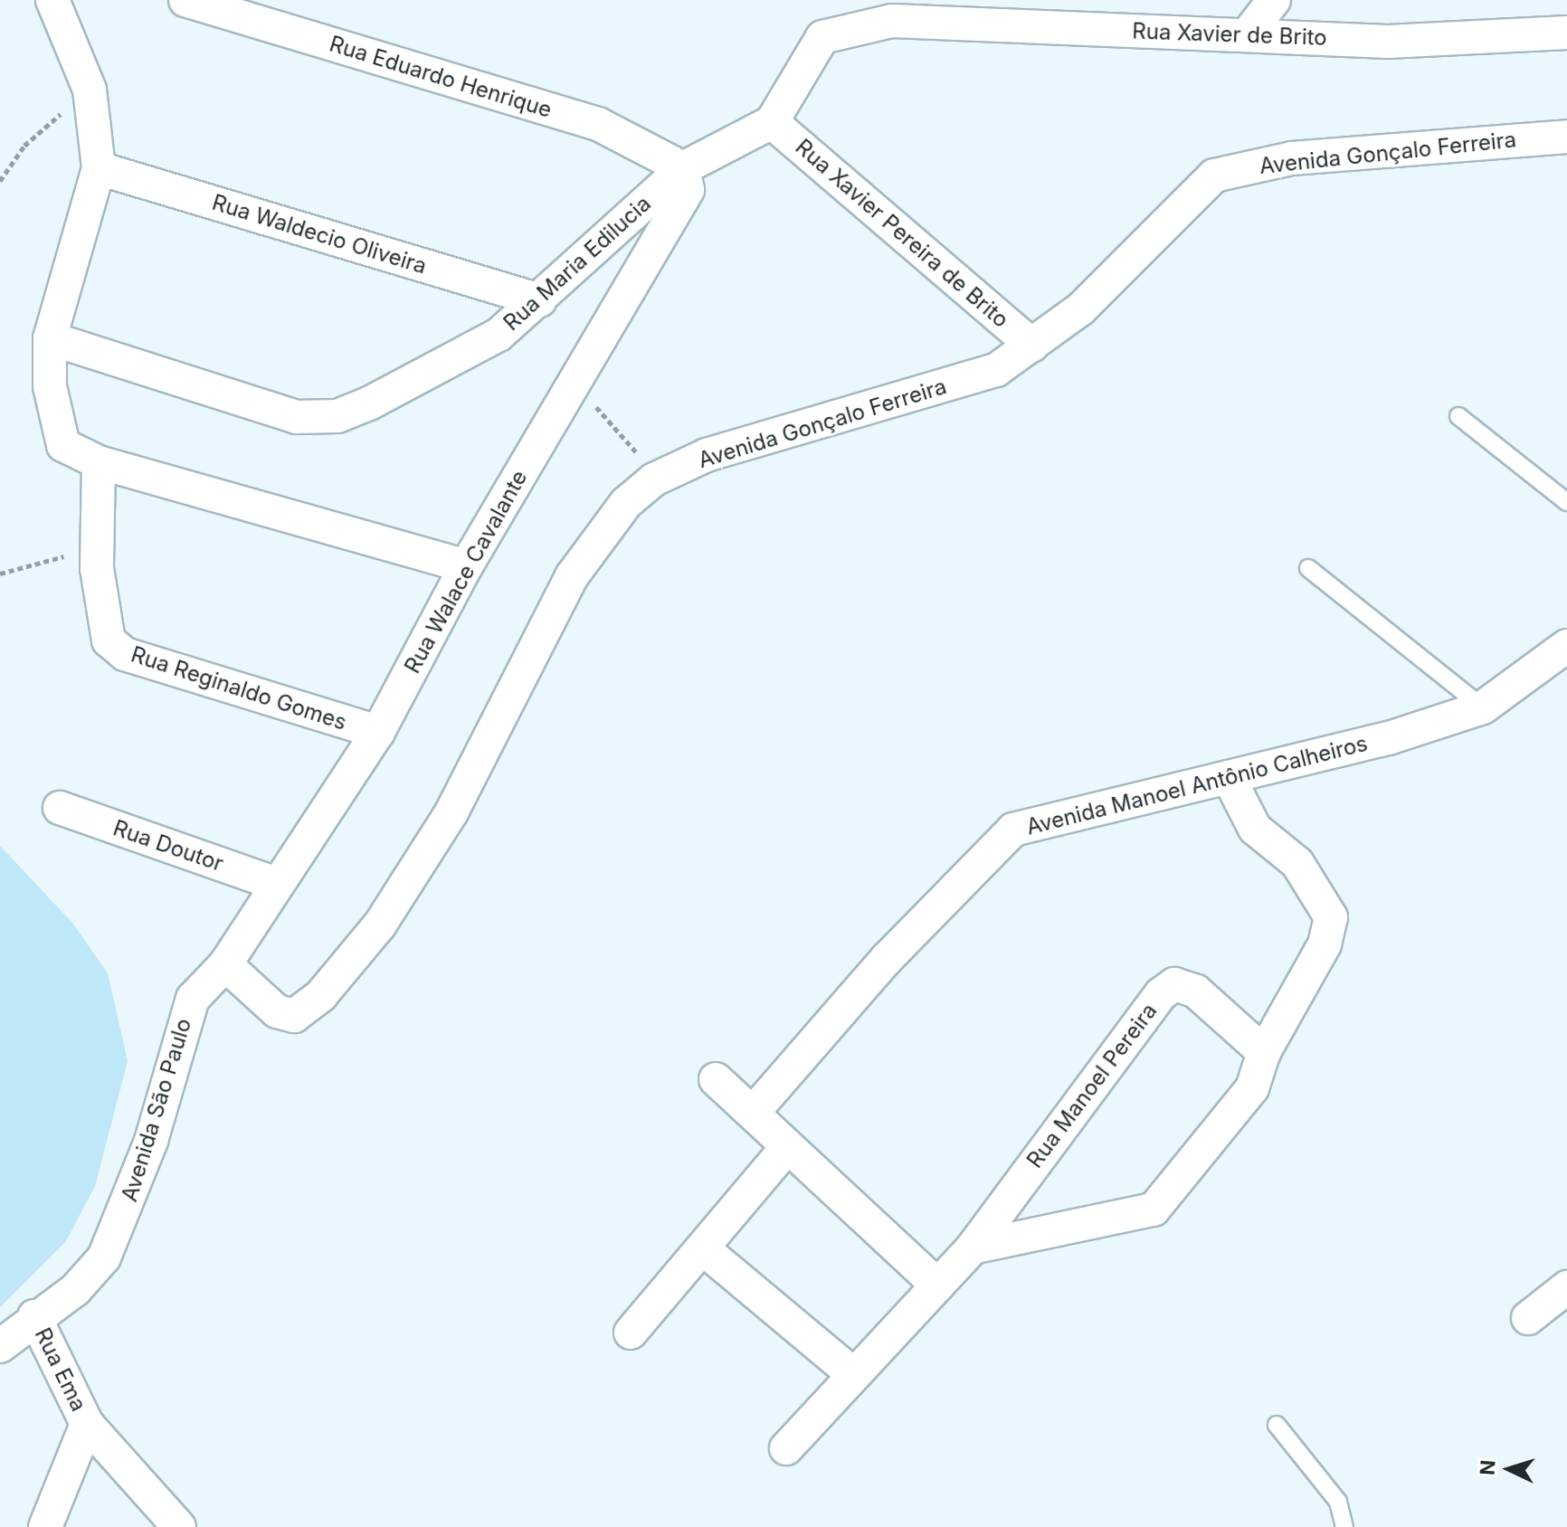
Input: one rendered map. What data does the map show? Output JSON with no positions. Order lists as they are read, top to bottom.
{
  "streets": {
    "street": [
      "Rua Xavier de Brito",
      "Rua Eduardo Henrique",
      "Avenida Gonçalo Ferreira",
      "Rua Xavier Pereira de Brito",
      "Rua Waldecio Oliveira",
      "Rua Maria Edilucia",
      "Rua Walace Cavalante",
      "Rua Reginaldo Gomes",
      "Avenida Manoel Antônio Calheiros",
      "Rua Doutor",
      "Rua Manoel Pereira",
      "Avenida São Paulo",
      "Rua Ema"
    ]
  },
  "crossings": [
    ["Rua Eduardo Henrique", "Rua Maria Edilucia"],
    ["Rua Eduardo Henrique", "Rua Walace Cavalante"],
    ["Avenida Gonçalo Ferreira", "Rua Xavier Pereira de Brito"],
    ["Avenida Gonçalo Ferreira", "Rua Walace Cavalante"],
    ["Avenida Gonçalo Ferreira", "Avenida São Paulo"],
    ["Rua Xavier Pereira de Brito", "Rua Maria Edilucia"],
    ["Rua Waldecio Oliveira", "Rua Maria Edilucia"],
    ["Rua Maria Edilucia", "Rua Walace Cavalante"],
    ["Rua Walace Cavalante", "Rua Reginaldo Gomes"],
    ["Rua Walace Cavalante", "Rua Doutor"],
    ["Rua Walace Cavalante", "Avenida São Paulo"],
    ["Avenida São Paulo", "Rua Ema"]
  ],
  "north": "left"
}
